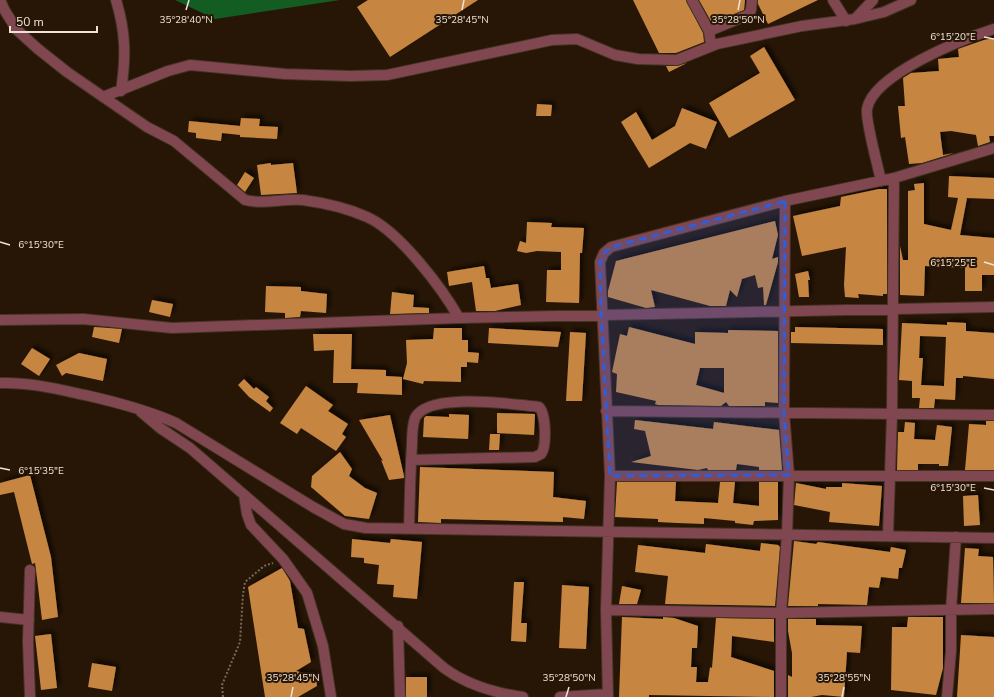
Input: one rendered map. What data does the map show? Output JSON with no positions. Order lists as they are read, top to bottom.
{
  "scale_bar": "50 m",
  "coordinates": [
    "35°28'40\"N",
    "35°28'45\"N",
    "35°28'50\"N",
    "6°15'20\"E",
    "6°15'30\"E",
    "6°15'25\"E",
    "6°15'35\"E",
    "35°28'55\"N"
  ]
}
